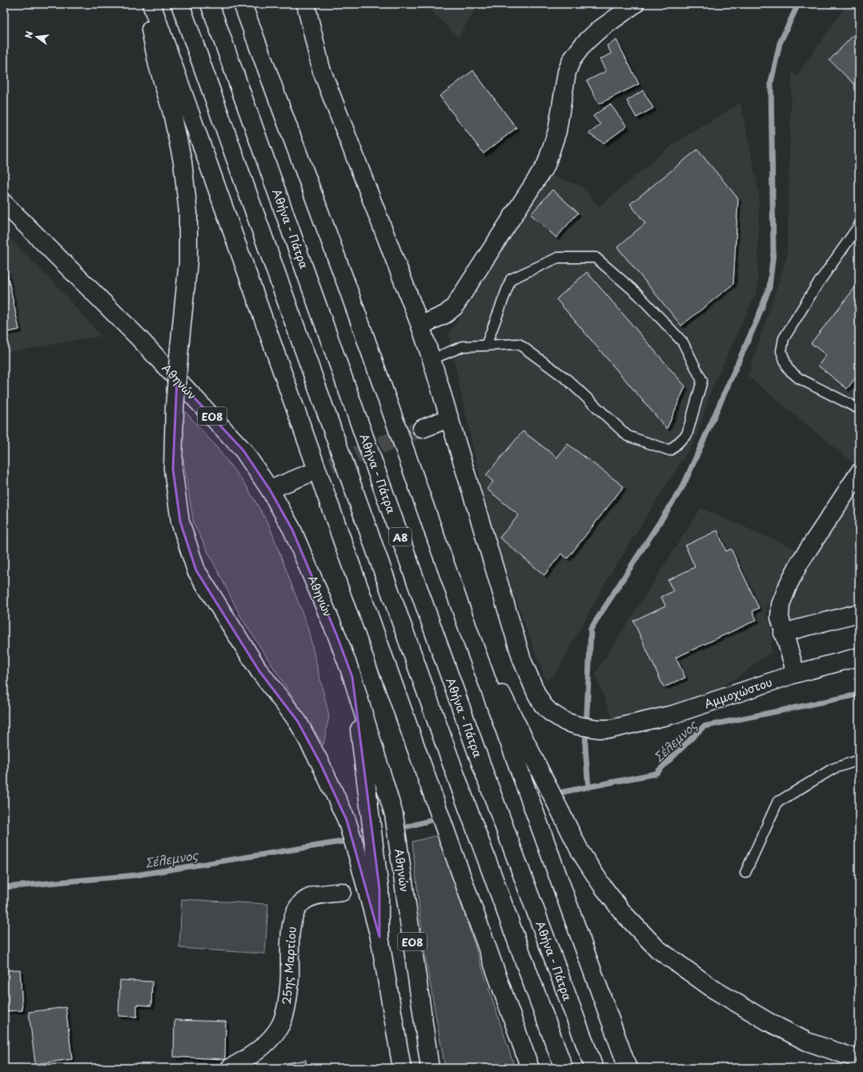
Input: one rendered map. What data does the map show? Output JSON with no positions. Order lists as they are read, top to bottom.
{
  "streets": {
    "main road": [
      "Αθήνα - Πάτρα",
      "Αθηνών",
      "ΕΟ8",
      "Α8",
      "Αμμοχώστου",
      "25ης Μαρτίου"
    ]
  },
  "water": ["Σέλεμνος"],
  "north": "left"
}
